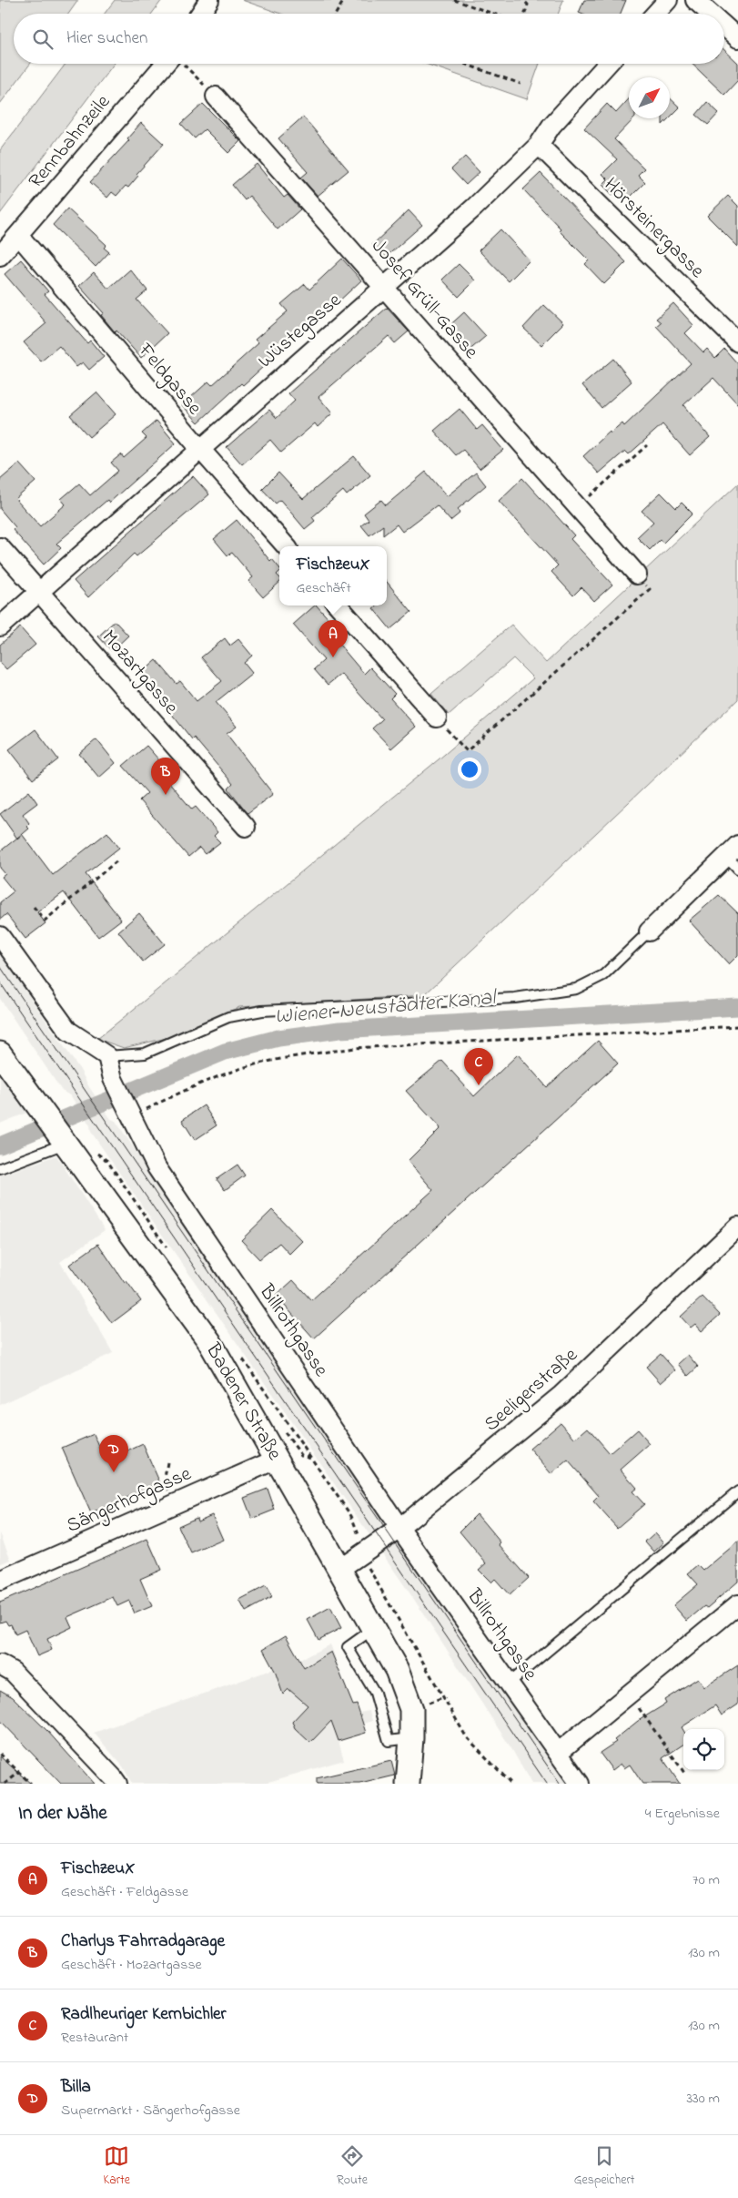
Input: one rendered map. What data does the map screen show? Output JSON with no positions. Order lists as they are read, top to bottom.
{
  "streets": {
    "street": [
      "Rennbahnzeile",
      "Hörsteinergasse",
      "Josef Grüll-Gasse",
      "Wüstegasse",
      "Feldgasse",
      "Mozartgasse",
      "Billrothgasse",
      "Seeligerstraße",
      "Badener Straße",
      "Sängerhofgasse"
    ]
  },
  "crossings": [
    ["Rennbahnzeile", "Feldgasse"],
    ["Hörsteinergasse", "Wüstegasse"],
    ["Josef Grüll-Gasse", "Wüstegasse"],
    ["Wüstegasse", "Feldgasse"],
    ["Wüstegasse", "Mozartgasse"],
    ["Billrothgasse", "Seeligerstraße"],
    ["Seeligerstraße", "Badener Straße"],
    ["Badener Straße", "Sängerhofgasse"]
  ],
  "water": ["Wiener Neustädter Kanal"],
  "north": "top right",
  "page": {
    "search": "Hier suchen",
    "popup": ["FischzeuX", "Geschäft"],
    "pins": [
      "A",
      "B",
      "C",
      "D"
    ],
    "heading": ["In der Nähe", "4 Ergebnisse"],
    "list": [
      {
        "mark": "A",
        "name": "FischzeuX",
        "note": "Geschäft · Feldgasse",
        "value": "70 m"
      },
      {
        "mark": "B",
        "name": "Charlys Fahrradgarage",
        "note": "Geschäft · Mozartgasse",
        "value": "130 m"
      },
      {
        "mark": "C",
        "name": "Radlheuriger Kernbichler",
        "note": "Restaurant",
        "value": "130 m"
      },
      {
        "mark": "D",
        "name": "Billa",
        "note": "Supermarkt · Sängerhofgasse",
        "value": "330 m"
      }
    ],
    "nav": ["Karte", "Route", "Gespeichert"]
  }
}
